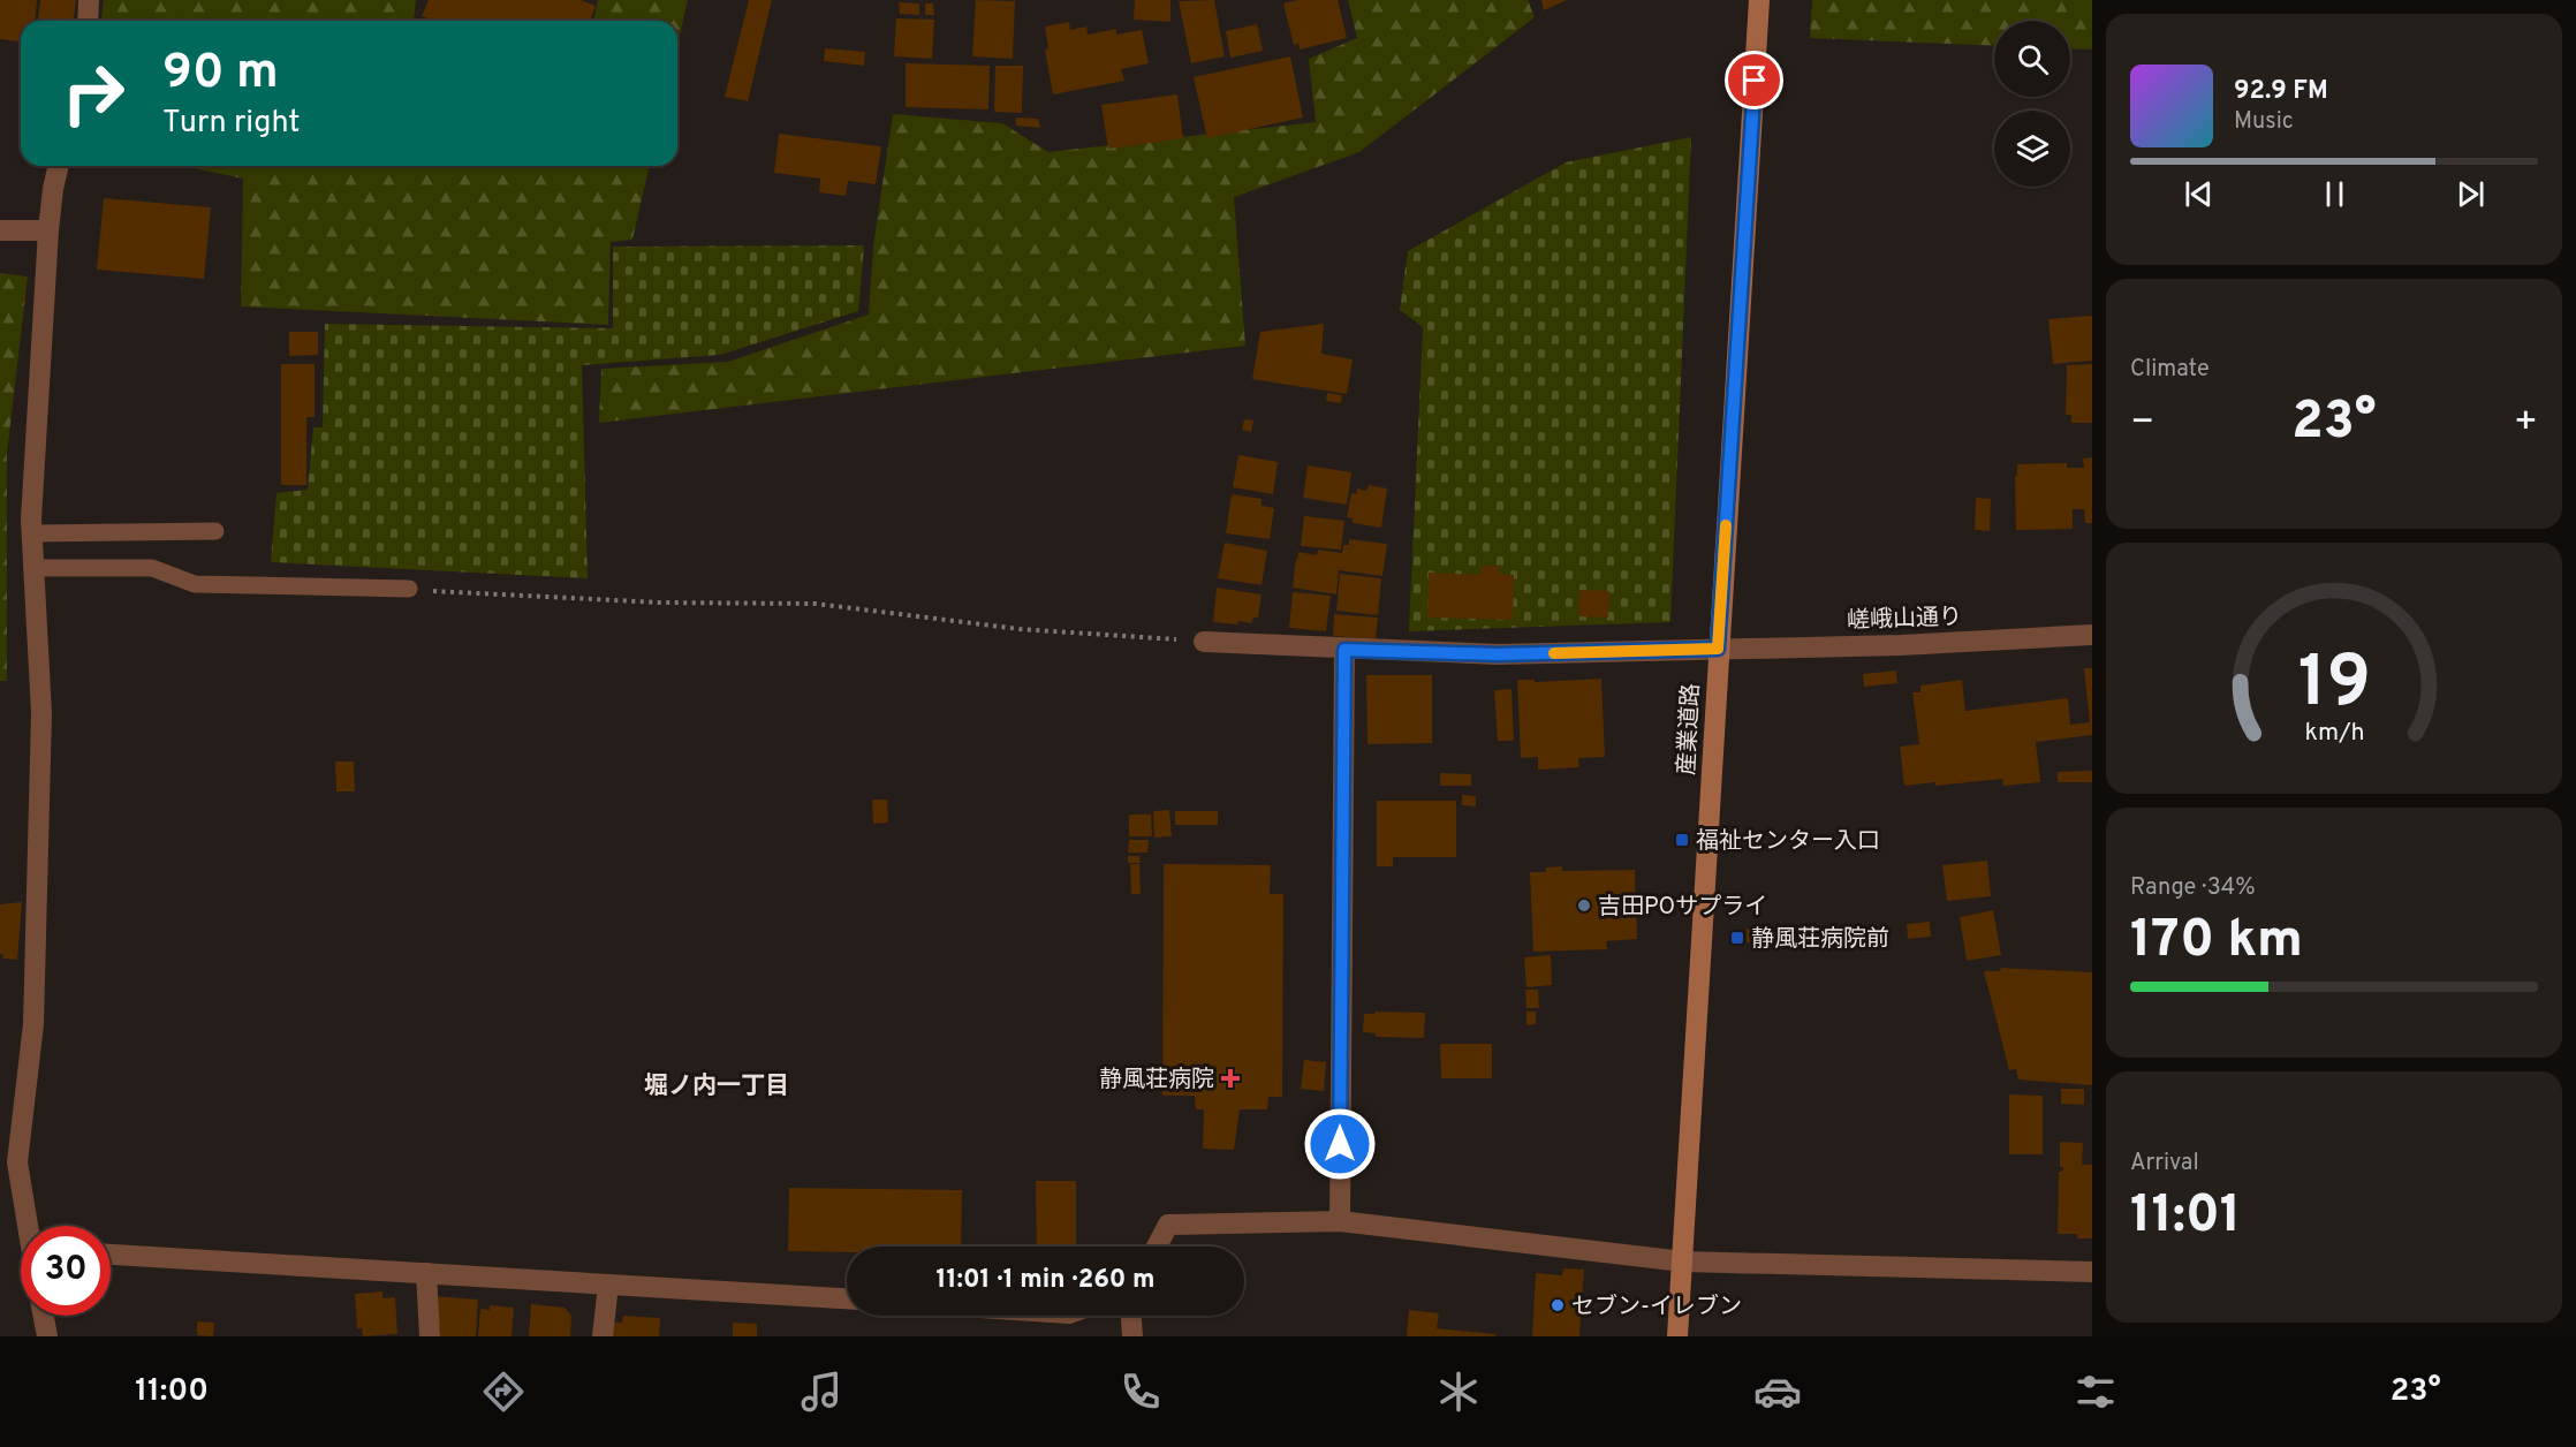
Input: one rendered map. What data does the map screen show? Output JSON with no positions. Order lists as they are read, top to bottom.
{
  "streets": {
    "street": ["嵯峨山通り", "産業道路"]
  },
  "crossings": [
    ["嵯峨山通り", "産業道路"]
  ],
  "districts": ["堀ノ内一丁目"],
  "places": {
    "transit": ["福祉センター入口", "静風荘病院前"],
    "other": ["吉田POサプライ", "セブン-イレブン"],
    "health": ["静風荘病院"]
  },
  "page": {
    "turn": ["90 m", "Turn right"],
    "song": ["92.9 FM", "Music"],
    "tile": [
      "Climate",
      ["Range · 34%", "170 km"],
      ["Arrival", "11:01"]
    ],
    "heat": ["−", "23°", "+"],
    "limit": "30",
    "trip": "11:01 · 1 min · 260 m",
    "tabs": ["11:00", "23°"],
    "gauge": ["19", "km/h"]
  }
}
